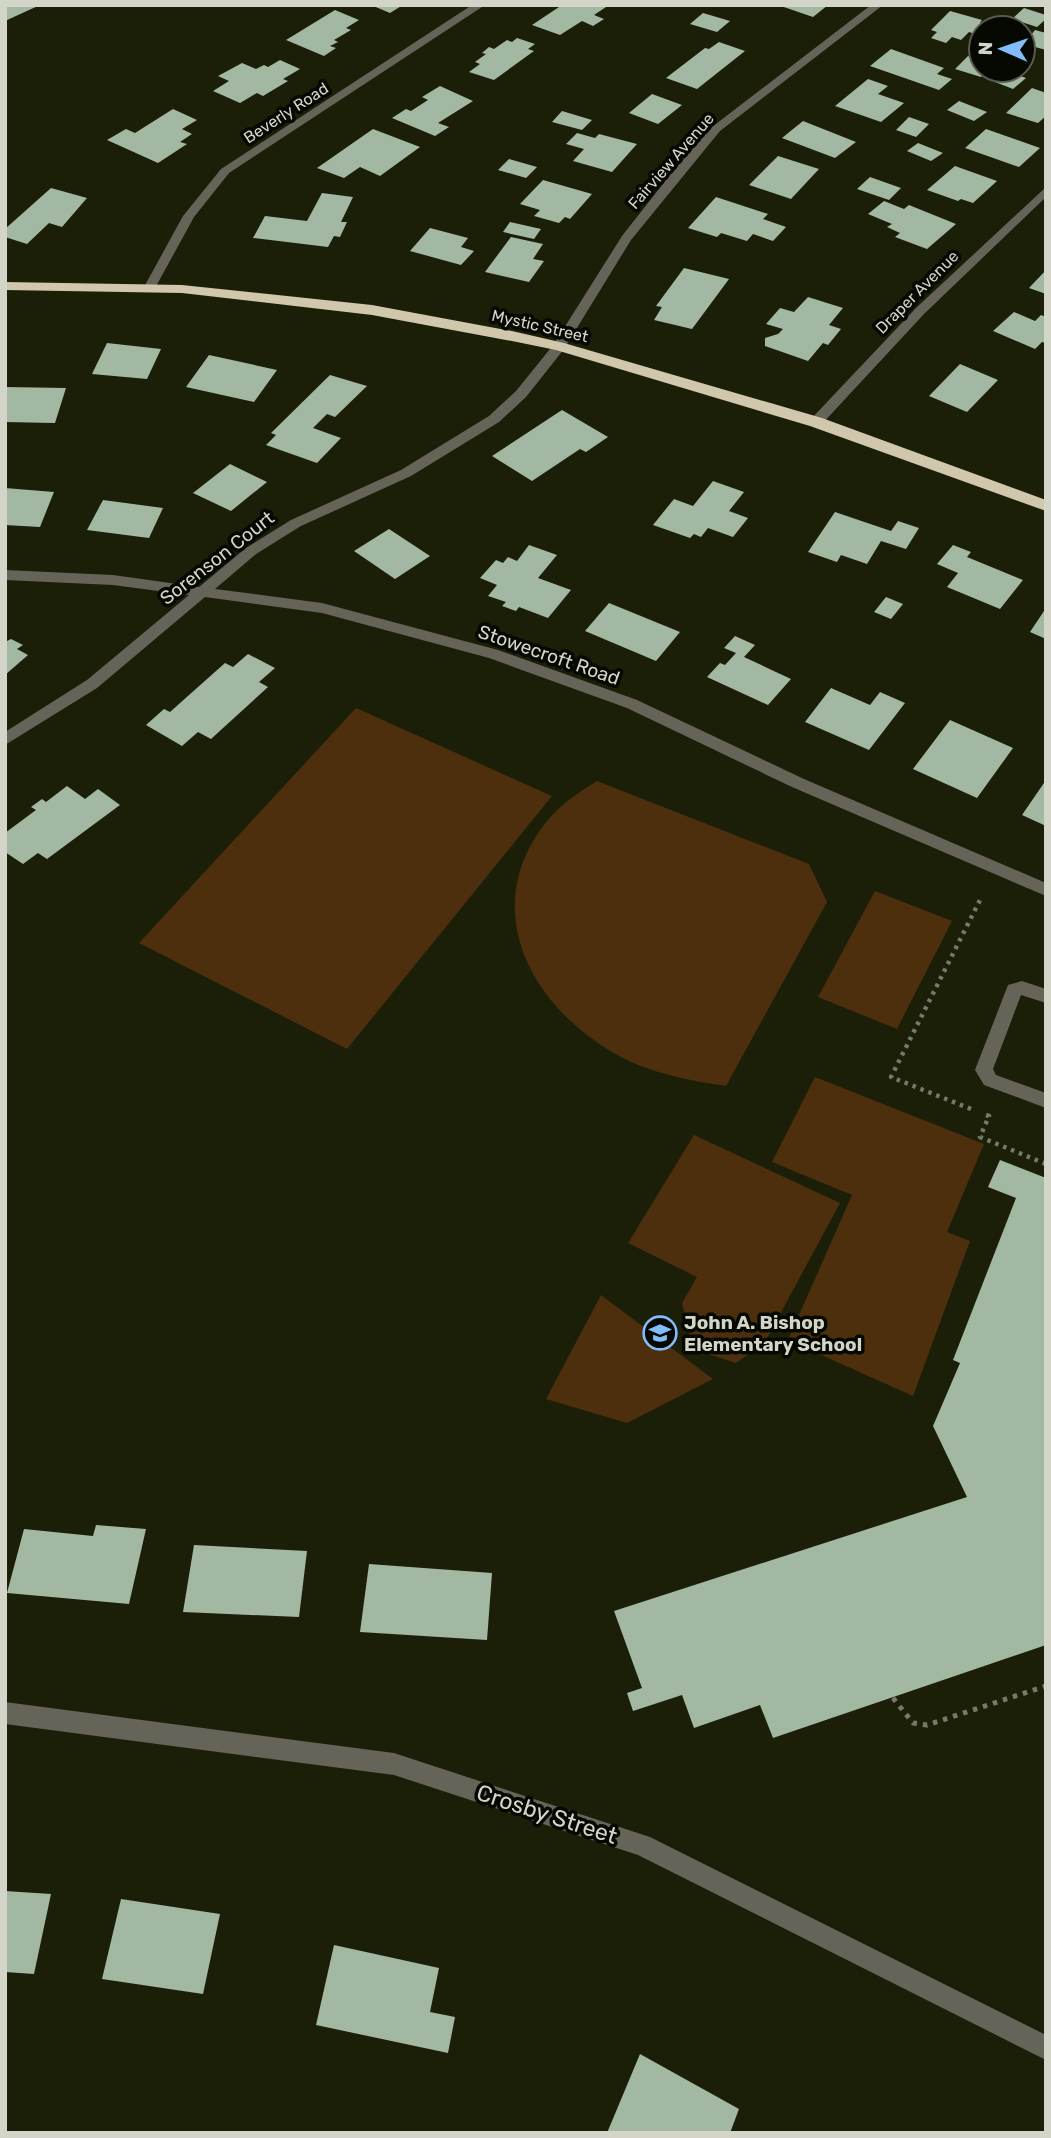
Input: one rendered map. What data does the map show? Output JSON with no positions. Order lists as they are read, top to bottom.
{
  "streets": {
    "highway": ["Mystic Street"],
    "street": [
      "Beverly Road",
      "Fairview Avenue",
      "Draper Avenue",
      "Sorenson Court",
      "Stowecroft Road",
      "Crosby Street"
    ]
  },
  "crossings": [
    ["Beverly Road", "Mystic Street"],
    ["Fairview Avenue", "Mystic Street"],
    ["Fairview Avenue", "Sorenson Court"],
    ["Draper Avenue", "Mystic Street"],
    ["Mystic Street", "Sorenson Court"],
    ["Sorenson Court", "Stowecroft Road"]
  ],
  "places": {
    "school or university": ["John A. Bishop Elementary School"]
  },
  "north": "left"
}
